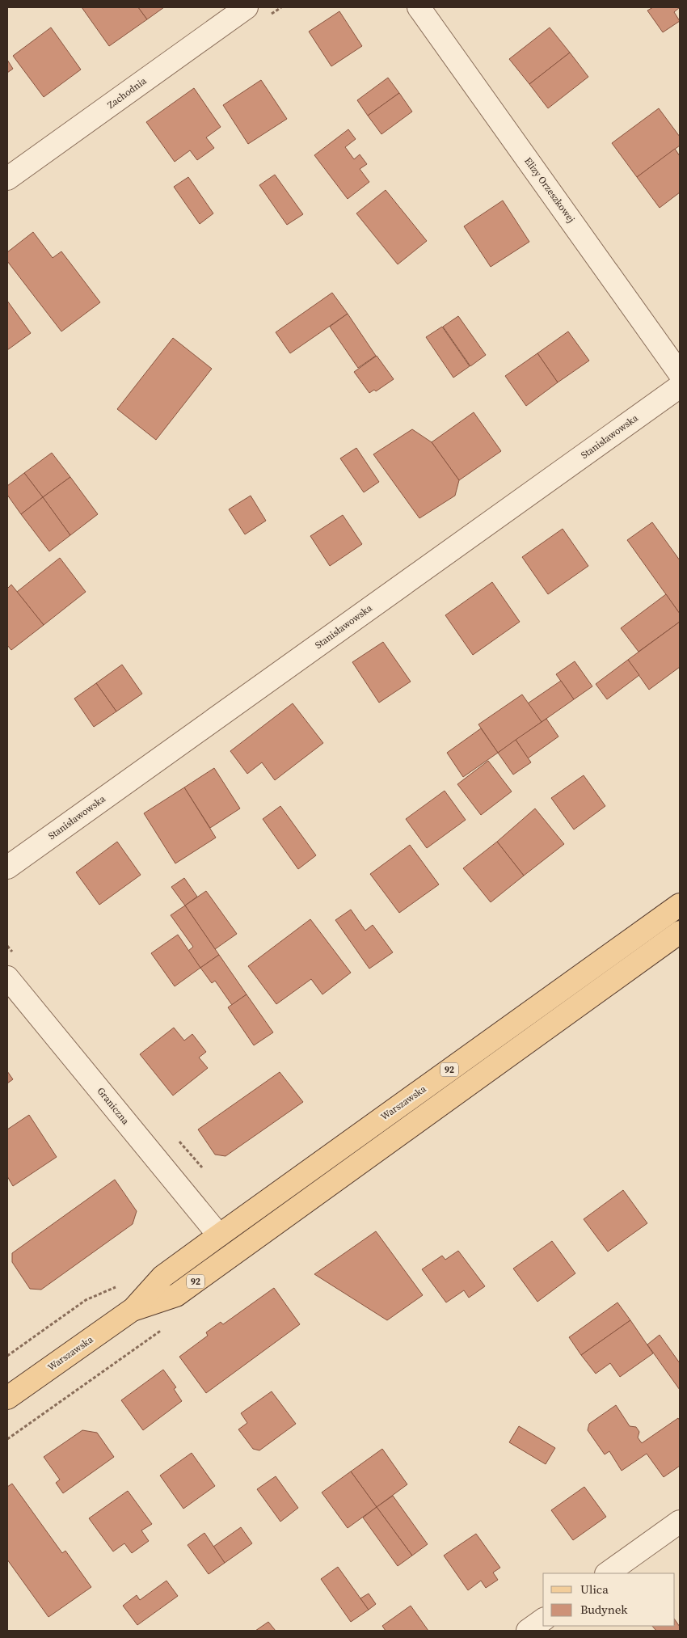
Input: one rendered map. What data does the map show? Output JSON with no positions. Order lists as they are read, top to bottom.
{
  "streets": {
    "main road": ["92", "Warszawska"],
    "street": [
      "Zachodnia",
      "Elizy Orzeszkowej",
      "Stanisławowska",
      "Graniczna"
    ]
  },
  "crossings": [
    ["Warszawska", "Graniczna"]
  ],
  "legend": ["Ulica", "Budynek"]
}
